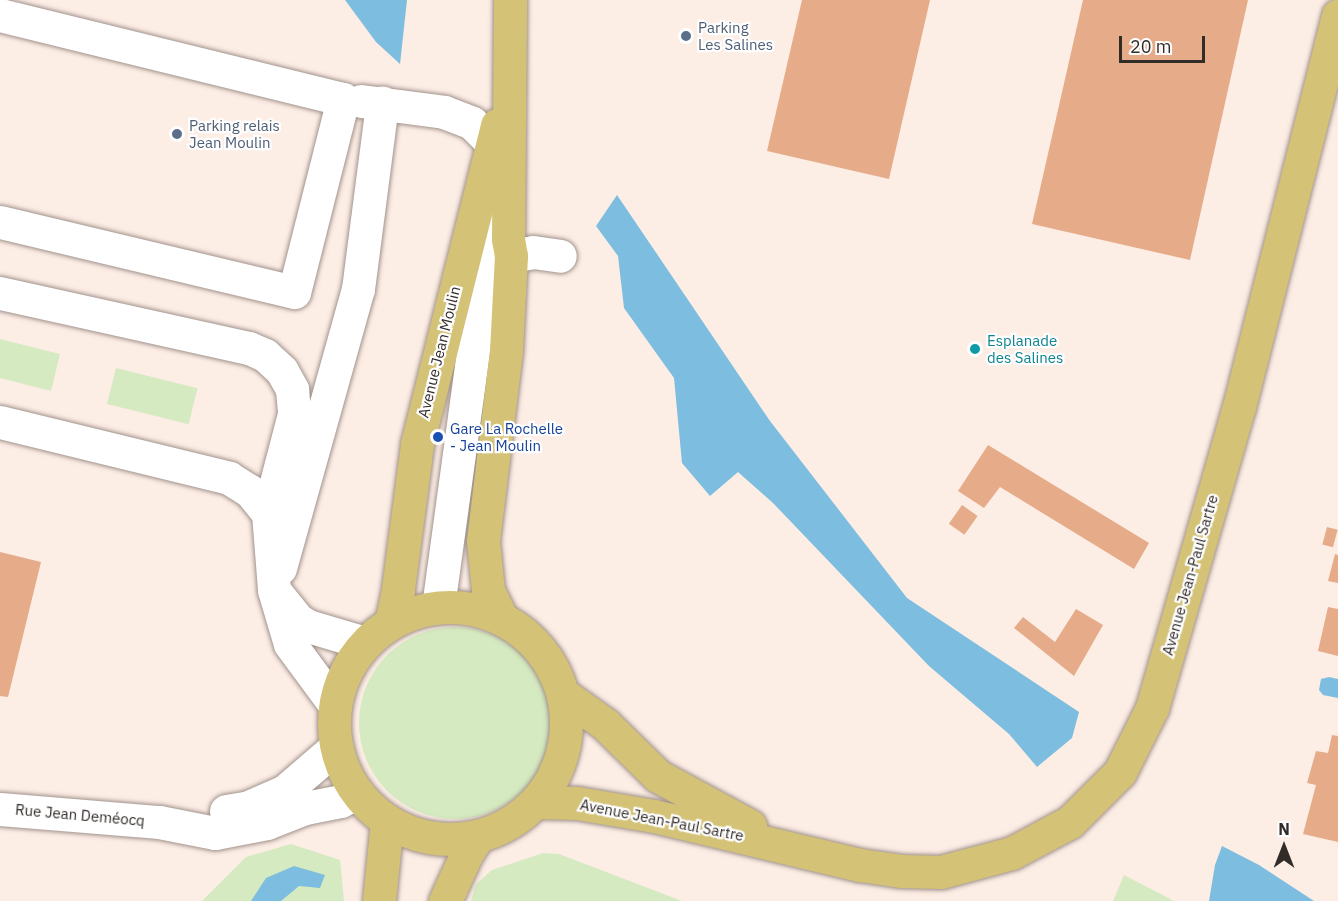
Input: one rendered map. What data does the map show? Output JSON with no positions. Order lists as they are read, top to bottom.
{
  "streets": {
    "main road": ["Avenue Jean Moulin", "Avenue Jean-Paul Sartre"],
    "street": ["Rue Jean Deméocq"]
  },
  "places": [
    "Parking Les Salines",
    "Parking relais Jean Moulin",
    "Esplanade des Salines",
    "Gare La Rochelle - Jean Moulin"
  ],
  "scale_bar": "20 m",
  "north": "top"
}
